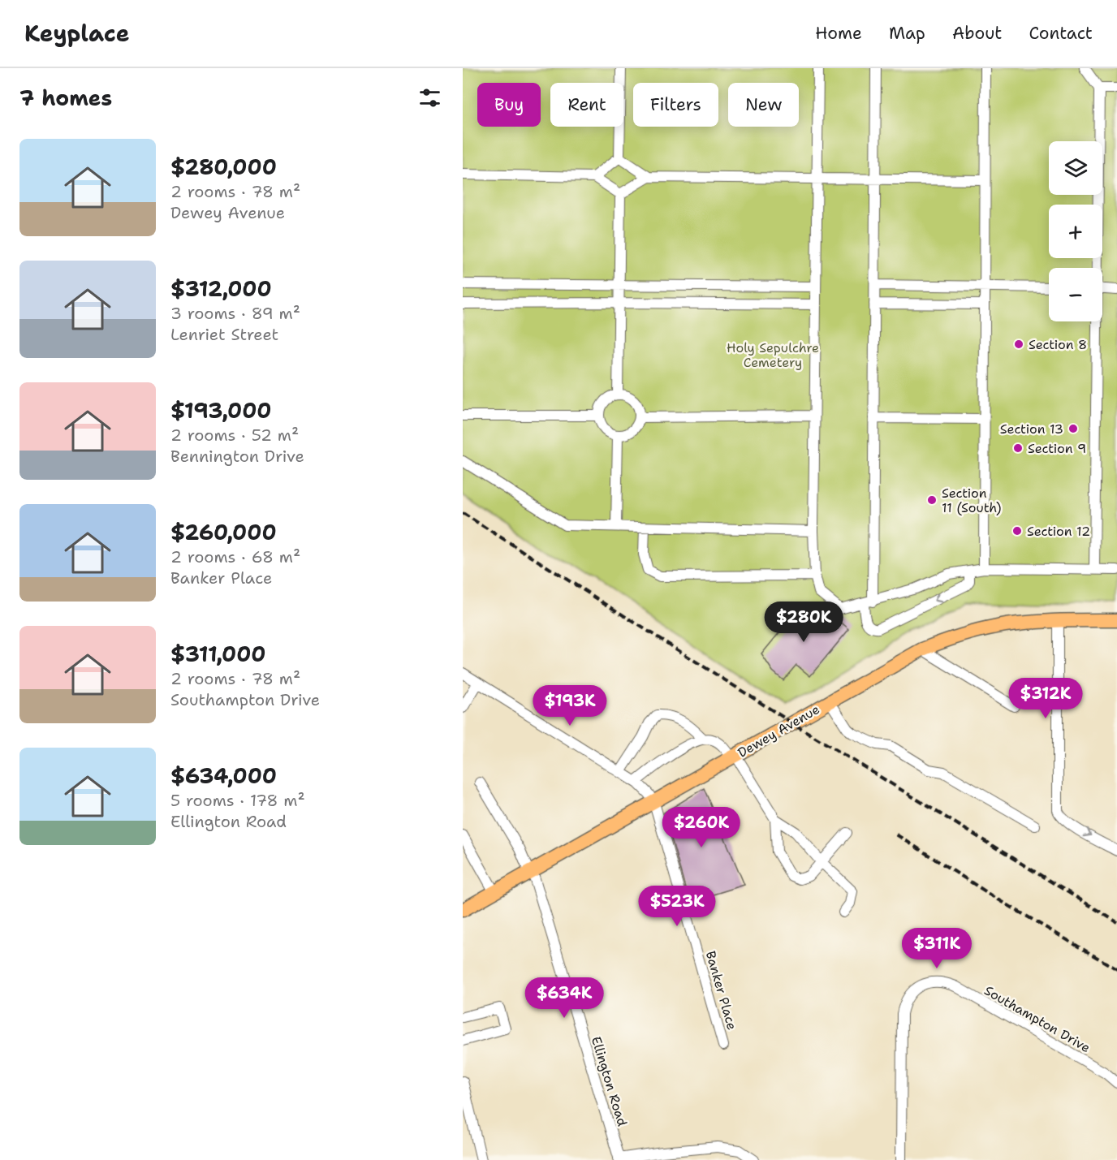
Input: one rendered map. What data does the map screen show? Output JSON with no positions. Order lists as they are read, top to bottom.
{
  "streets": {
    "main road": ["Dewey Avenue"],
    "street": ["Banker Place", "Southampton Drive", "Ellington Road"]
  },
  "crossings": [
    ["Dewey Avenue", "Banker Place"],
    ["Dewey Avenue", "Ellington Road"]
  ],
  "parks": ["Holy Sepulchre Cemetery"],
  "places": [
    "Section 8",
    "Section 13",
    "Section 9",
    "Section 11 (South)",
    "Section 12"
  ],
  "page": {
    "header": "Keyplace",
    "nav": [
      "Home",
      "Map",
      "About",
      "Contact"
    ],
    "heading": "7 homes",
    "chip": [
      "Buy",
      "Rent",
      "Filters",
      "New"
    ],
    "list": [
      {
        "name": "$280,000",
        "note": "2 rooms · 78 m² · Dewey Avenue"
      },
      {
        "name": "$312,000",
        "note": "3 rooms · 89 m² · Lenriet Street"
      },
      {
        "name": "$193,000",
        "note": "2 rooms · 52 m² · Bennington Drive"
      },
      {
        "name": "$260,000",
        "note": "2 rooms · 68 m² · Banker Place"
      },
      {
        "name": "$311,000",
        "note": "2 rooms · 78 m² · Southampton Drive"
      },
      {
        "name": "$634,000",
        "note": "5 rooms · 178 m² · Ellington Road"
      }
    ],
    "map_buttons": ["+", "−"],
    "price": [
      "$280K",
      "$312K",
      "$193K",
      "$260K",
      "$523K",
      "$311K",
      "$634K"
    ]
  }
}
